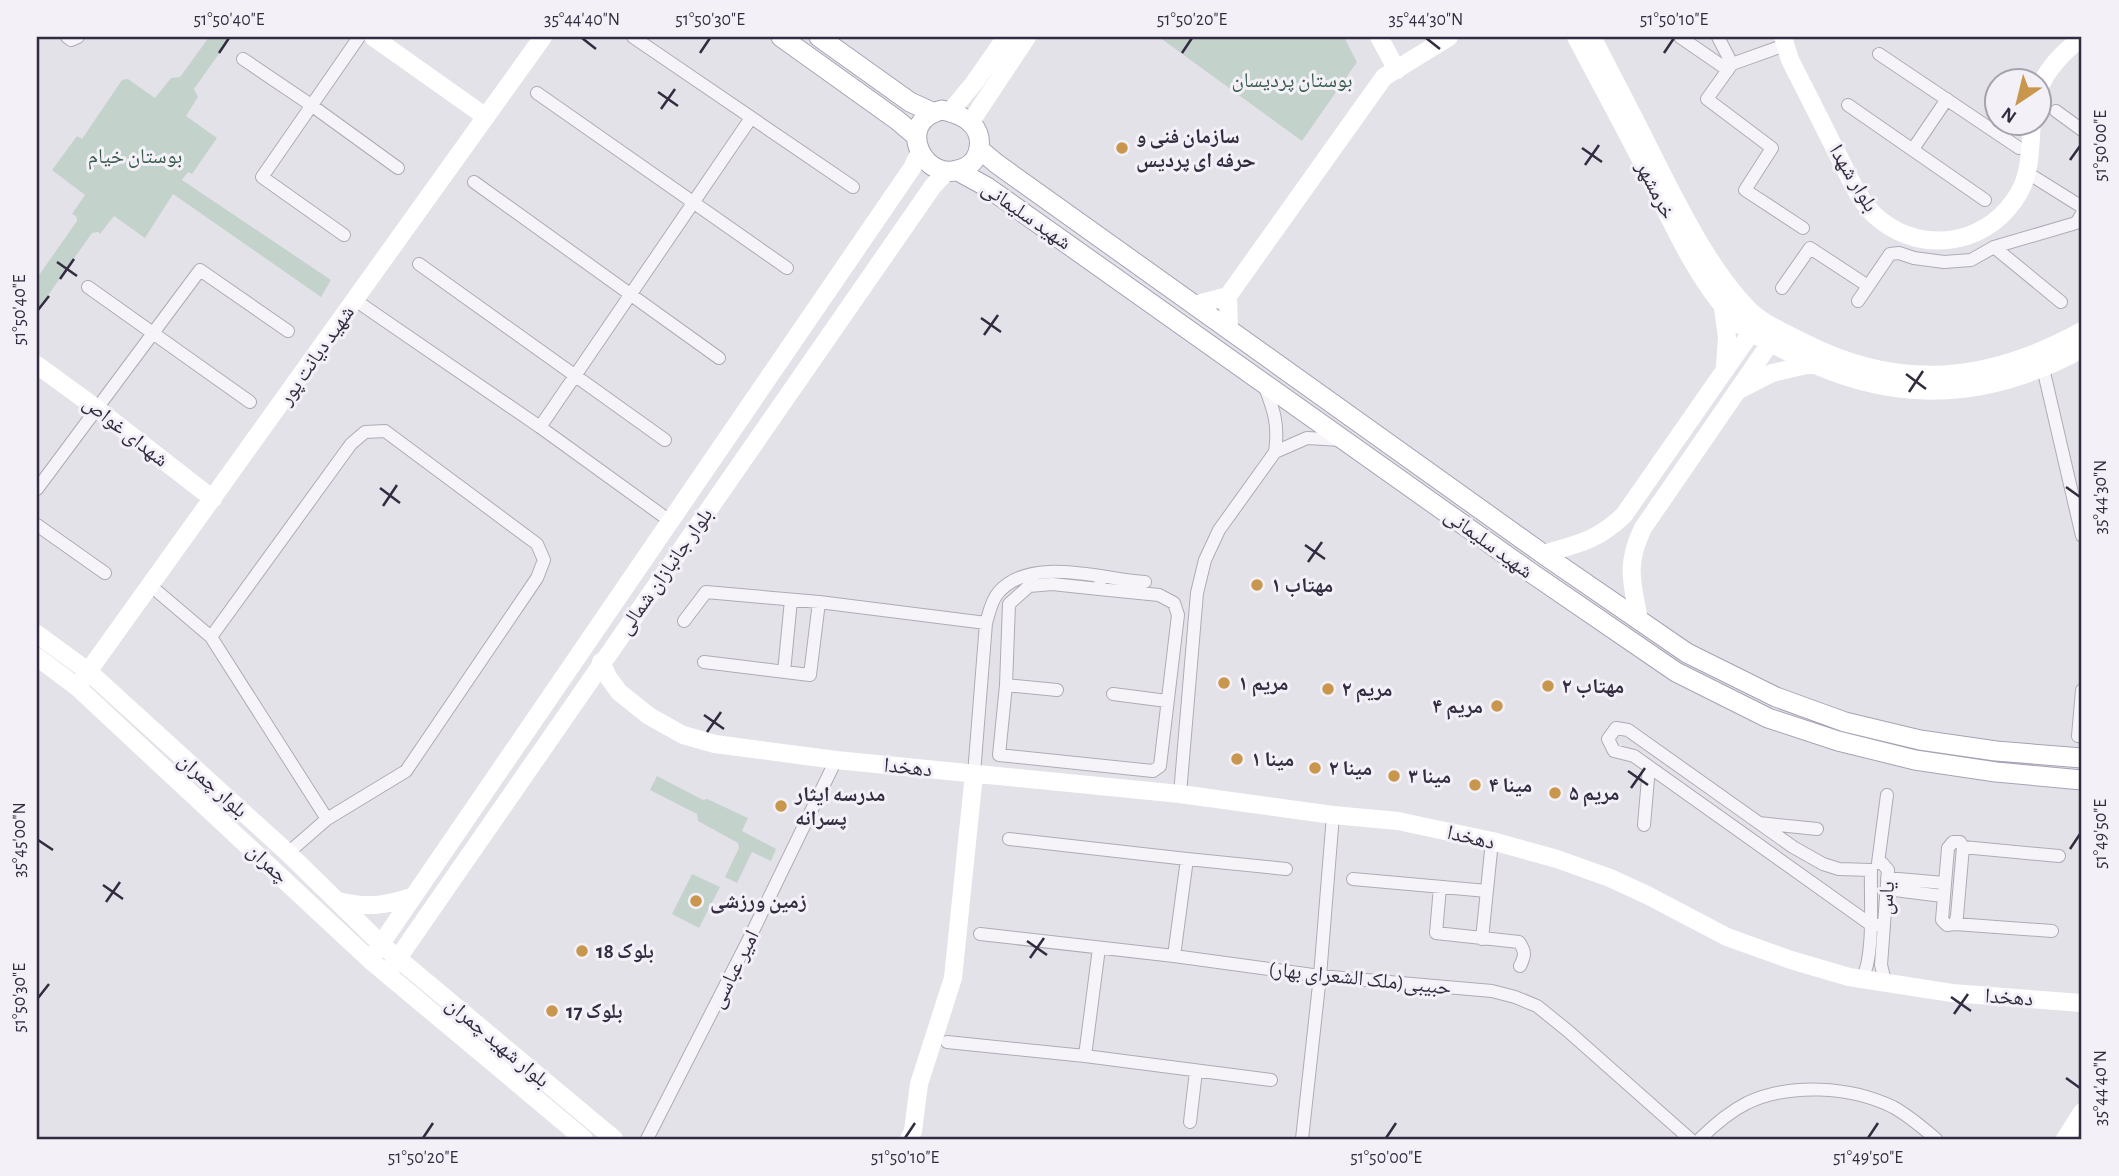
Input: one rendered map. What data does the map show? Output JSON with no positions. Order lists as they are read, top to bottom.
{
  "streets": {
    "main road": [
      "بلوار شهدا",
      "خرمشهر",
      "شهید سلیمانی",
      "شهید دیانت پور",
      "شهدای غواص",
      "بلوار جانبازان شمالی",
      "دهخدا",
      "بلوار چمران",
      "چمران",
      "بلوار شهید چمران"
    ],
    "street": ["یاس", "امیر عباسی", "حبیبی(ملک الشعرای بهار)"]
  },
  "crossings": [
    ["شهید سلیمانی", "بلوار جانبازان شمالی"],
    ["شهید دیانت پور", "شهدای غواص"],
    ["شهید دیانت پور", "بلوار چمران"],
    ["شهید دیانت پور", "چمران"],
    ["بلوار جانبازان شمالی", "دهخدا"],
    ["بلوار جانبازان شمالی", "بلوار چمران"],
    ["بلوار جانبازان شمالی", "چمران"],
    ["بلوار جانبازان شمالی", "بلوار شهید چمران"],
    ["دهخدا", "یاس"],
    ["دهخدا", "امیر عباسی"],
    ["بلوار چمران", "بلوار شهید چمران"],
    ["چمران", "بلوار شهید چمران"]
  ],
  "parks": ["بوستان پردیسان", "بوستان خیام"],
  "places": [
    "سازمان فنی و حرفه ای پردیس",
    "مهتاب ۱",
    "مریم ۱",
    "مهتاب ۲",
    "مریم ۲",
    "مریم ۴",
    "مینا ۱",
    "مینا ۲",
    "مینا ۳",
    "مینا ۴",
    "مریم ۵",
    "مدرسه ایثار پسرانه",
    "زمین ورزشی",
    "بلوک 18",
    "بلوک 17"
  ],
  "north": "bottom left",
  "coordinates": [
    "51°50'40\"E",
    "35°44'40\"N",
    "51°50'30\"E",
    "51°50'20\"E",
    "35°44'30\"N",
    "51°50'10\"E",
    "51°50'00\"E",
    "51°49'50\"E",
    "35°45'00\"N"
  ]
}
